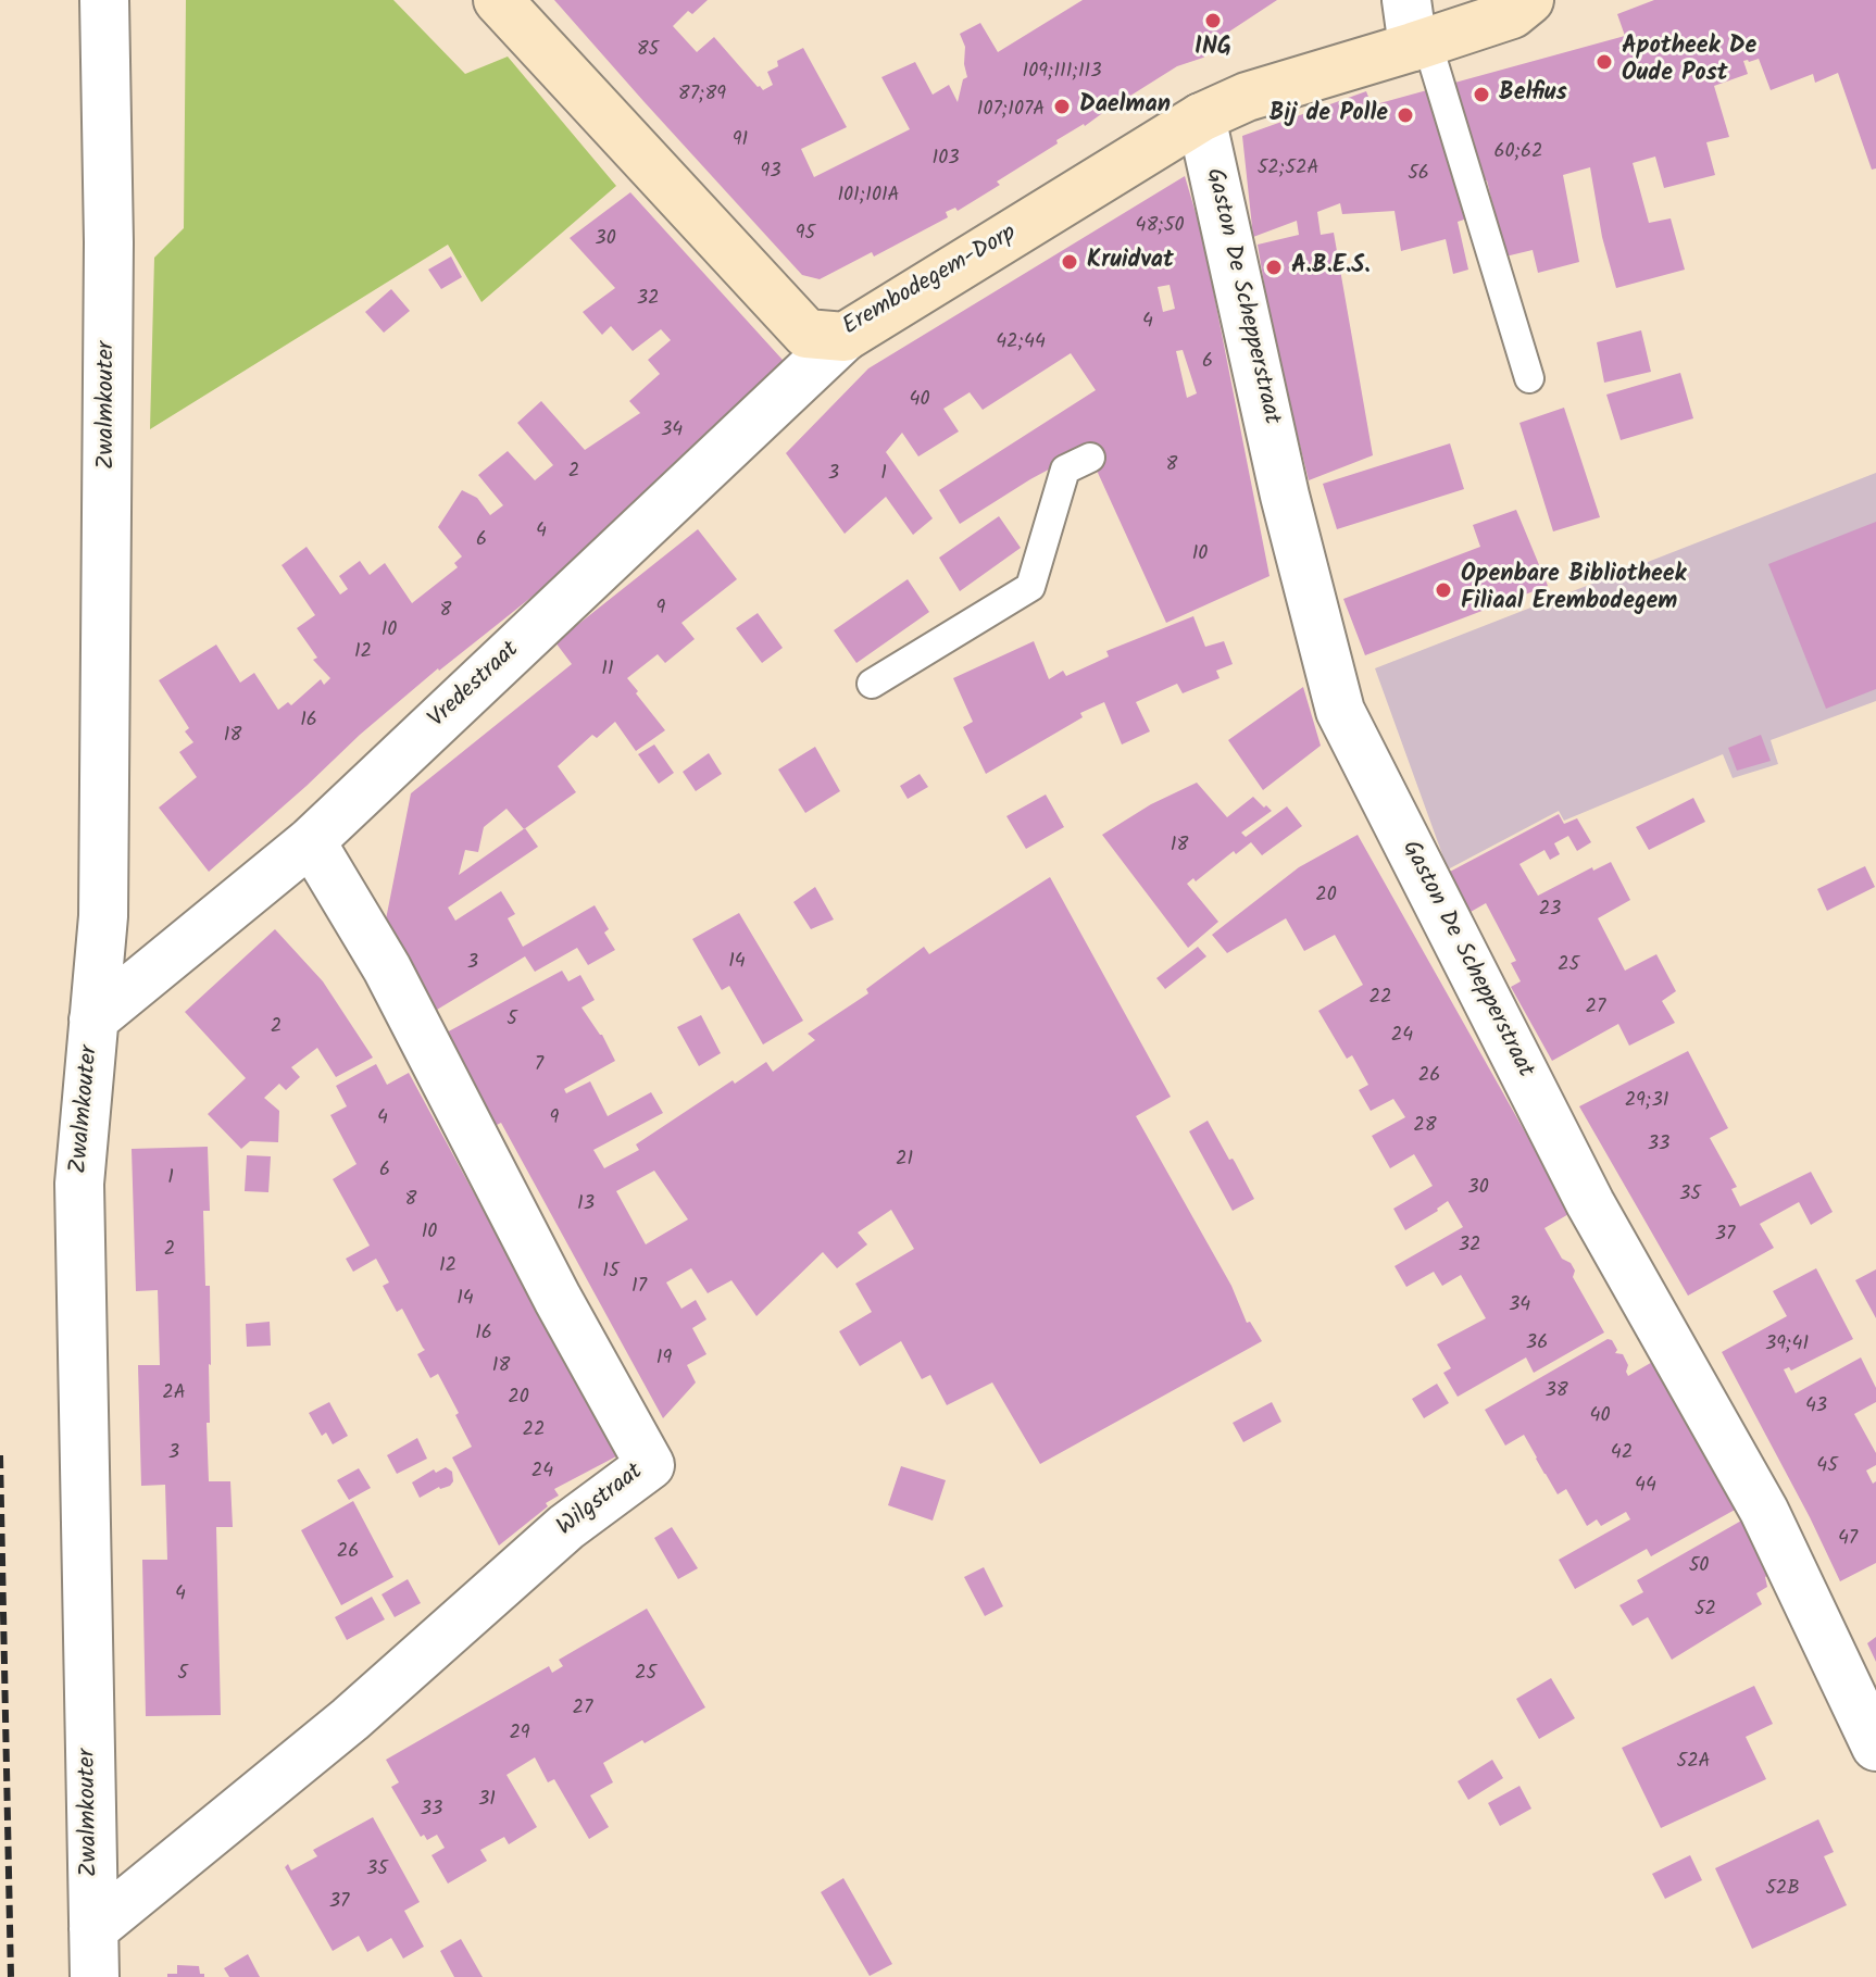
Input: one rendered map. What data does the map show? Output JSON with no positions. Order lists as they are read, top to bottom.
{
  "streets": {
    "street": [
      "Erembodegem-Dorp",
      "Gaston De Schepperstraat",
      "Zwalmkouter",
      "Vredestraat",
      "Wilgstraat"
    ]
  },
  "crossings": [
    ["Erembodegem-Dorp", "Gaston De Schepperstraat"],
    ["Erembodegem-Dorp", "Vredestraat"],
    ["Zwalmkouter", "Vredestraat"],
    ["Zwalmkouter", "Wilgstraat"],
    ["Vredestraat", "Wilgstraat"]
  ],
  "places": [
    "ING",
    "Apotheek De Oude Post",
    "Belfius",
    "Daelman",
    "Bij de Polle",
    "Kruidvat",
    "A.B.E.S.",
    "Openbare Bibliotheek Filiaal Erembodegem"
  ],
  "house_numbers": [
    "85",
    "109;111;113",
    "87;89",
    "107;107A",
    "91",
    "60;62",
    "103",
    "52;52A",
    "93",
    "56",
    "101;101A",
    "48;50",
    "95",
    "30",
    "32",
    "4",
    "42;44",
    "6",
    "40",
    "34",
    "8",
    "2",
    "3",
    "1",
    "4",
    "6",
    "10",
    "9",
    "8",
    "10",
    "12",
    "11",
    "16",
    "18",
    "18",
    "20",
    "23",
    "14",
    "3",
    "25",
    "22",
    "27",
    "5",
    "2",
    "24",
    "7",
    "26",
    "29;31",
    "4",
    "9",
    "28",
    "33",
    "21",
    "6",
    "1",
    "30",
    "35",
    "8",
    "13",
    "10",
    "37",
    "32",
    "2",
    "12",
    "15",
    "17",
    "14",
    "34",
    "16",
    "36",
    "39;41",
    "19",
    "18",
    "38",
    "2A",
    "20",
    "43",
    "40",
    "22",
    "3",
    "42",
    "45",
    "24",
    "44",
    "47",
    "26",
    "50",
    "4",
    "52",
    "5",
    "25",
    "27",
    "29",
    "52A",
    "31",
    "33",
    "35",
    "52B",
    "37"
  ]
}
